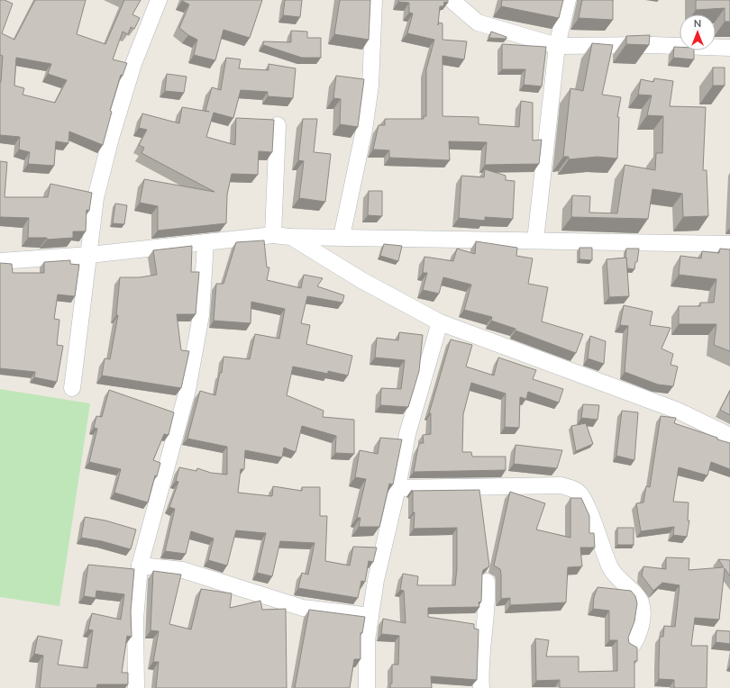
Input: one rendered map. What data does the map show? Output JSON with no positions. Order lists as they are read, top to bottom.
{
  "north": "top"
}
